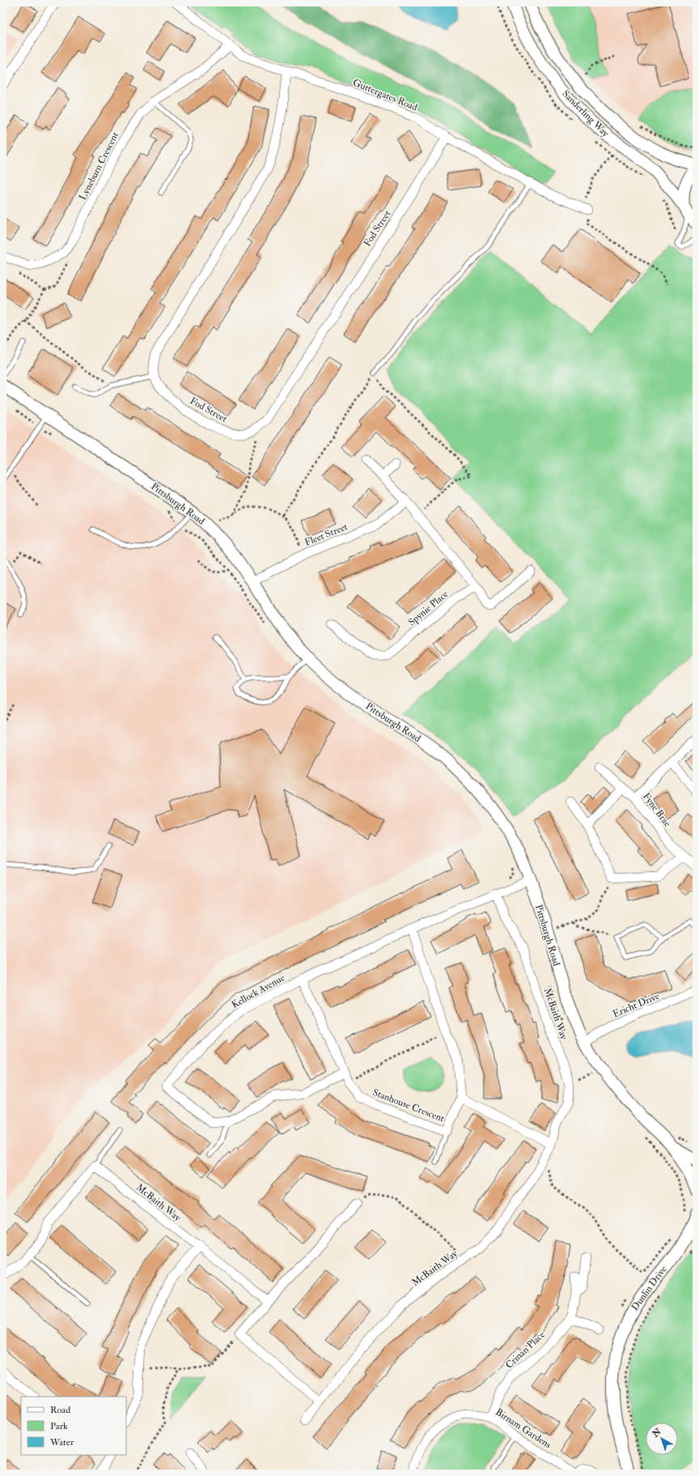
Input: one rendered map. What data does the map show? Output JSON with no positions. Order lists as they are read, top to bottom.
{
  "streets": {
    "street": [
      "Guttergates Road",
      "Sanderling Way",
      "Lyneburn Crescent",
      "Fod Street",
      "Pittsburgh Road",
      "Fleet Street",
      "Spynie Place",
      "Fyne Brae",
      "Kellock Avenue",
      "Ericht Drive",
      "McBaith Way",
      "Stanhouse Crescent",
      "Dunlin Drive",
      "Crinan Place",
      "Birnam Gardens"
    ]
  },
  "crossings": [
    ["Guttergates Road", "Lyneburn Crescent"],
    ["Guttergates Road", "Fod Street"],
    ["Pittsburgh Road", "Fleet Street"],
    ["Pittsburgh Road", "Kellock Avenue"],
    ["Pittsburgh Road", "Ericht Drive"],
    ["Kellock Avenue", "McBaith Way"],
    ["Kellock Avenue", "Stanhouse Crescent"],
    ["Crinan Place", "Birnam Gardens"]
  ],
  "legend": ["Road", "Park", "Water"],
  "north": "top left"
}
